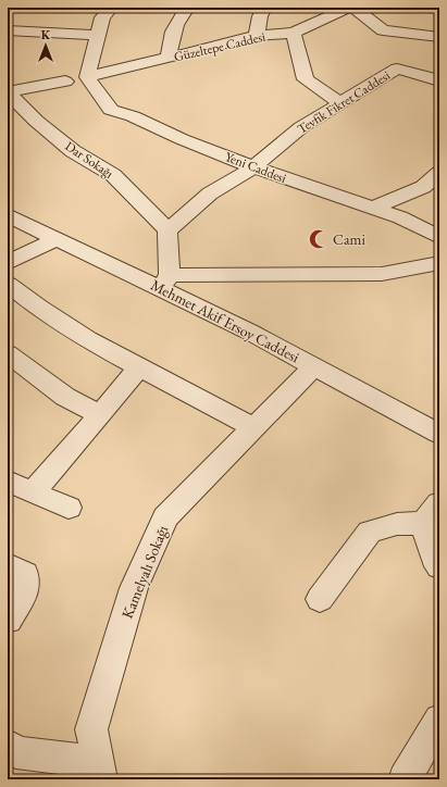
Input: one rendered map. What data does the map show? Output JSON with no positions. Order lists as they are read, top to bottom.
{
  "streets": {
    "street": [
      "Güzeltepe Caddesi",
      "Tevfik Fikret Caddesi",
      "Dar Sokağı",
      "Yeni Caddesi",
      "Mehmet Akif Ersoy Caddesi",
      "Kamelyalı Sokağı"
    ]
  },
  "crossings": [
    ["Güzeltepe Caddesi", "Yeni Caddesi"],
    ["Tevfik Fikret Caddesi", "Dar Sokağı"],
    ["Tevfik Fikret Caddesi", "Yeni Caddesi"],
    ["Mehmet Akif Ersoy Caddesi", "Kamelyalı Sokağı"]
  ],
  "places": {
    "mosque": ["Cami"]
  },
  "north": "top"
}
